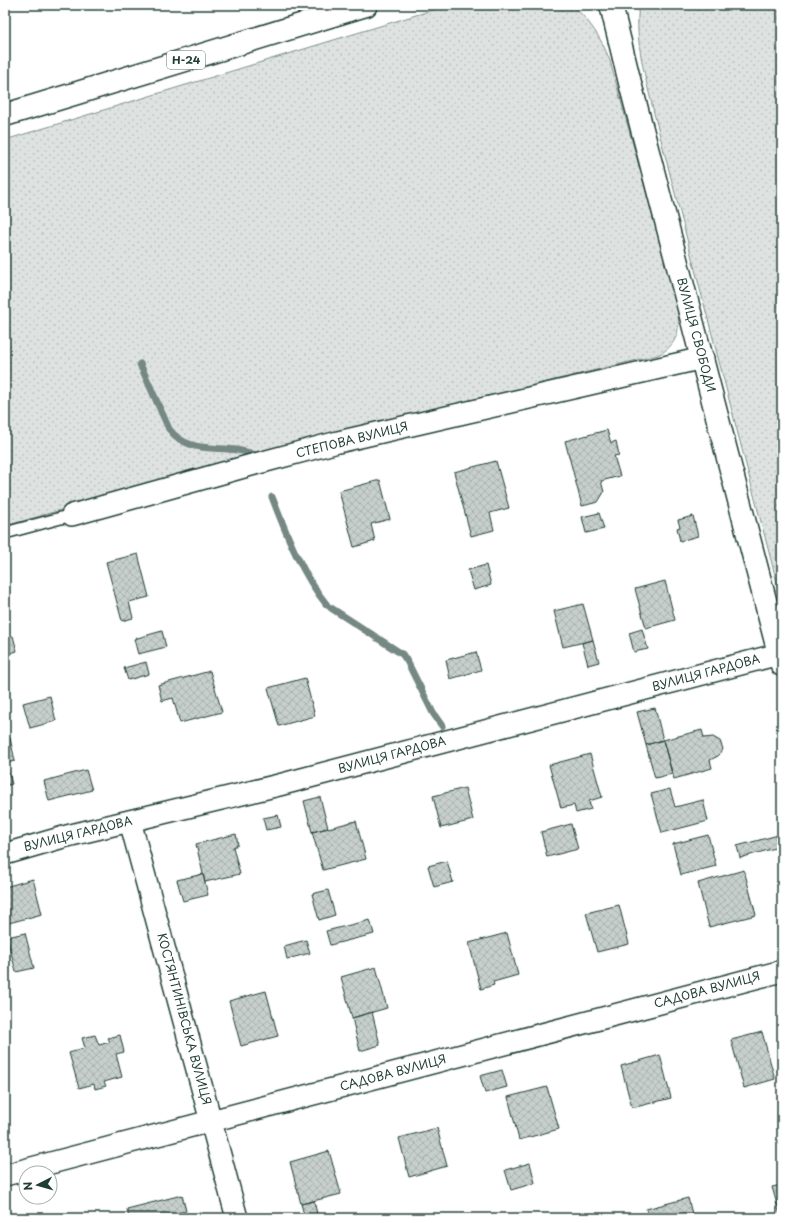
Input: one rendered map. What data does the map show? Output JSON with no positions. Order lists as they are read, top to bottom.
{
  "streets": {
    "street": [
      "Н-24",
      "ВУЛИЦЯ СВОБОДИ",
      "СТЕПОВА ВУЛИЦЯ",
      "ВУЛИЦЯ ГАРДОВА",
      "САДОВА ВУЛИЦЯ",
      "КОСТЯНТИНІВСЬКА ВУЛИЦЯ"
    ]
  },
  "crossings": [
    ["ВУЛИЦЯ СВОБОДИ", "СТЕПОВА ВУЛИЦЯ"],
    ["ВУЛИЦЯ СВОБОДИ", "ВУЛИЦЯ ГАРДОВА"],
    ["ВУЛИЦЯ ГАРДОВА", "КОСТЯНТИНІВСЬКА ВУЛИЦЯ"],
    ["САДОВА ВУЛИЦЯ", "КОСТЯНТИНІВСЬКА ВУЛИЦЯ"]
  ],
  "north": "left"
}
